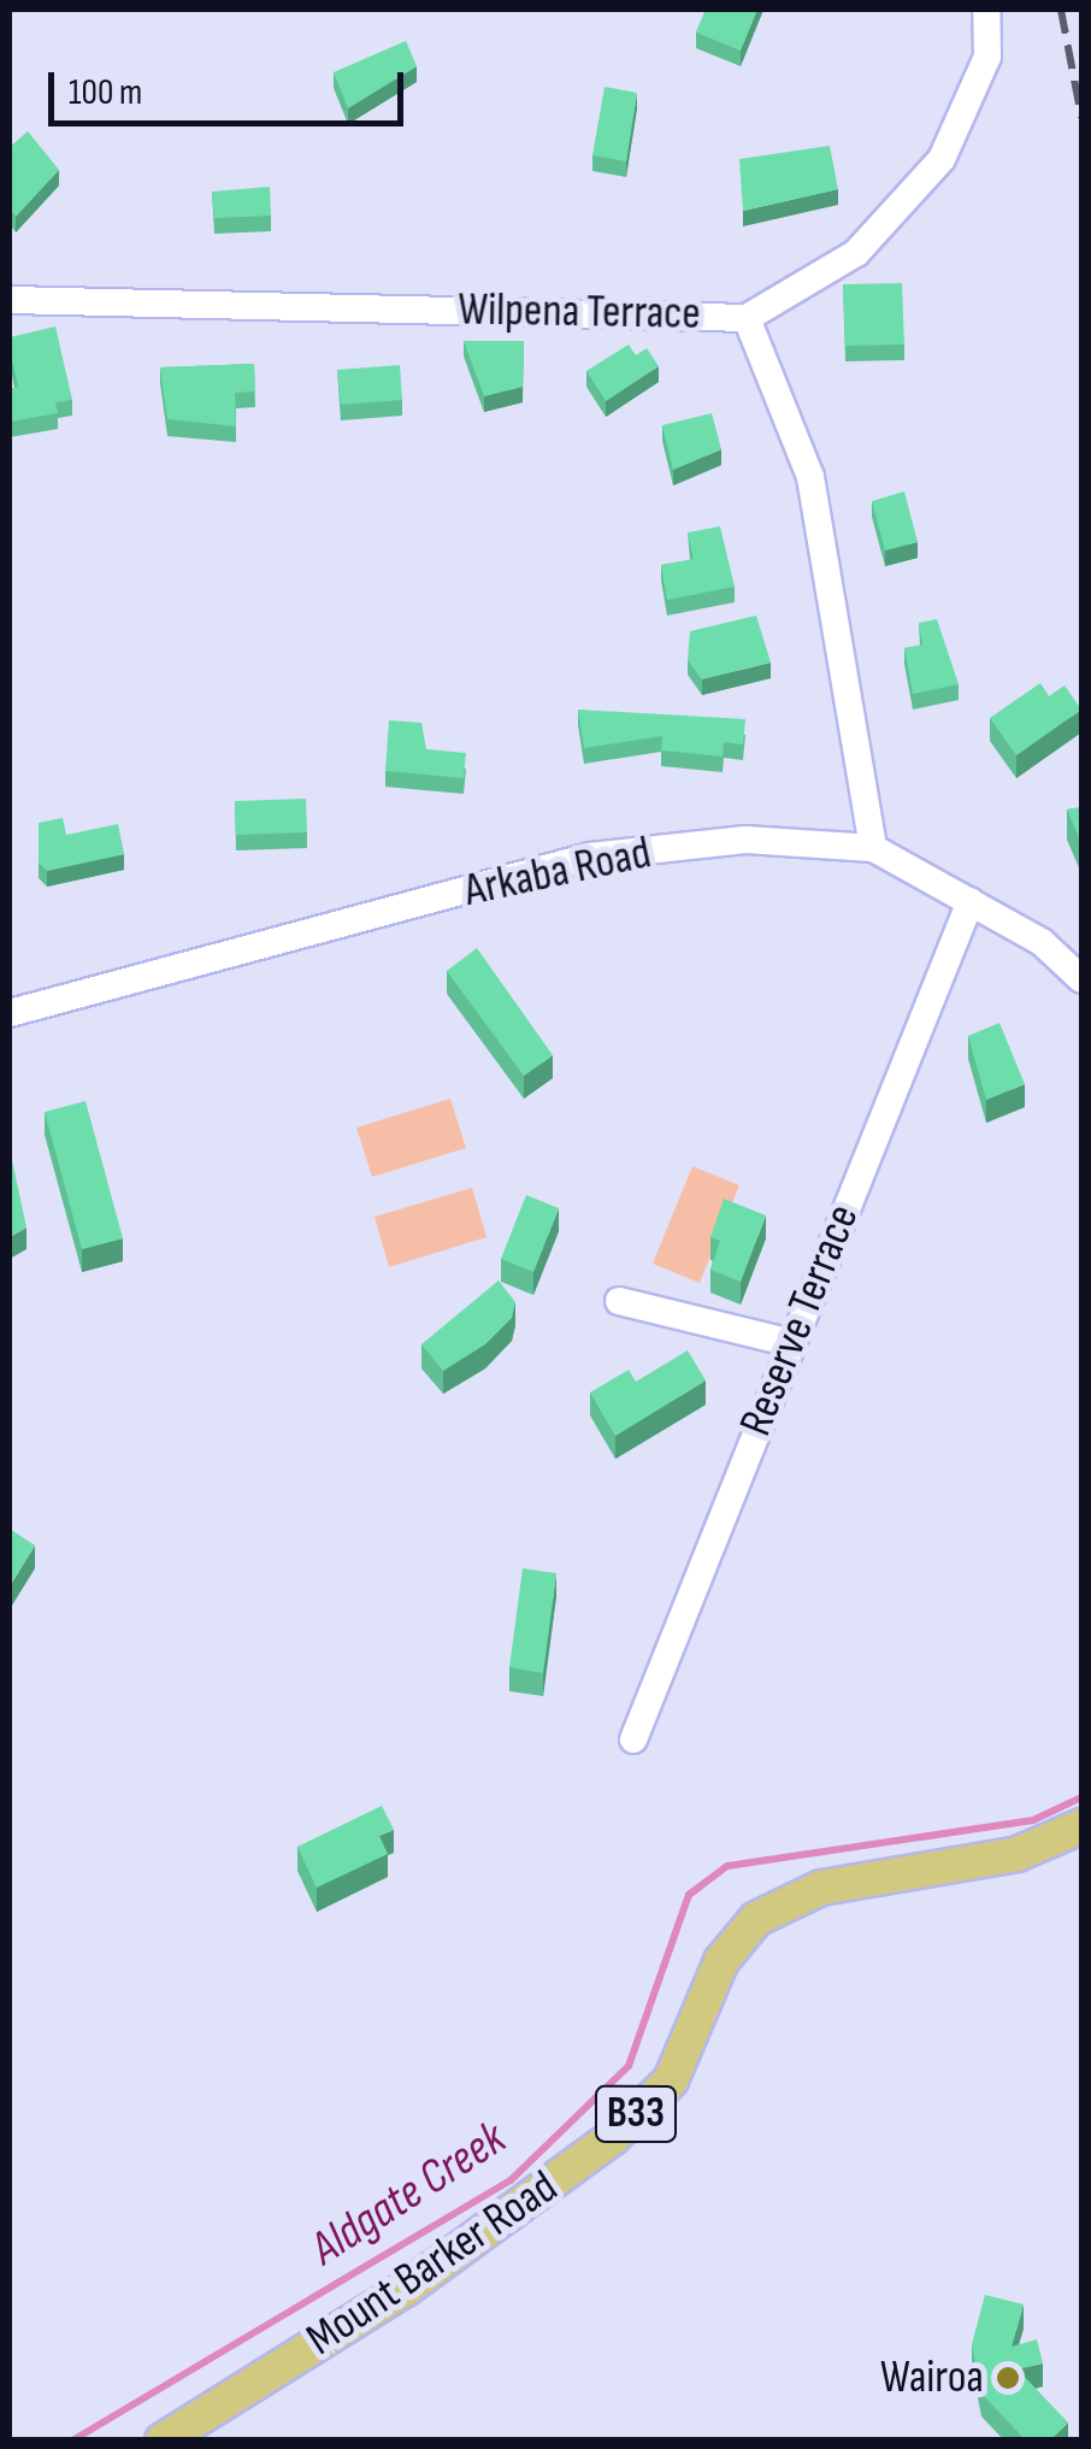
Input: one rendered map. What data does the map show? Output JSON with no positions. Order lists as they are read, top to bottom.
{
  "streets": {
    "main road": ["B33", "Mount Barker Road"],
    "street": ["Wilpena Terrace", "Arkaba Road", "Reserve Terrace"]
  },
  "crossings": [
    ["Wilpena Terrace", "Arkaba Road"],
    ["Arkaba Road", "Reserve Terrace"]
  ],
  "water": ["Aldgate Creek"],
  "places": ["Wairoa"],
  "scale_bar": "100 m"
}
